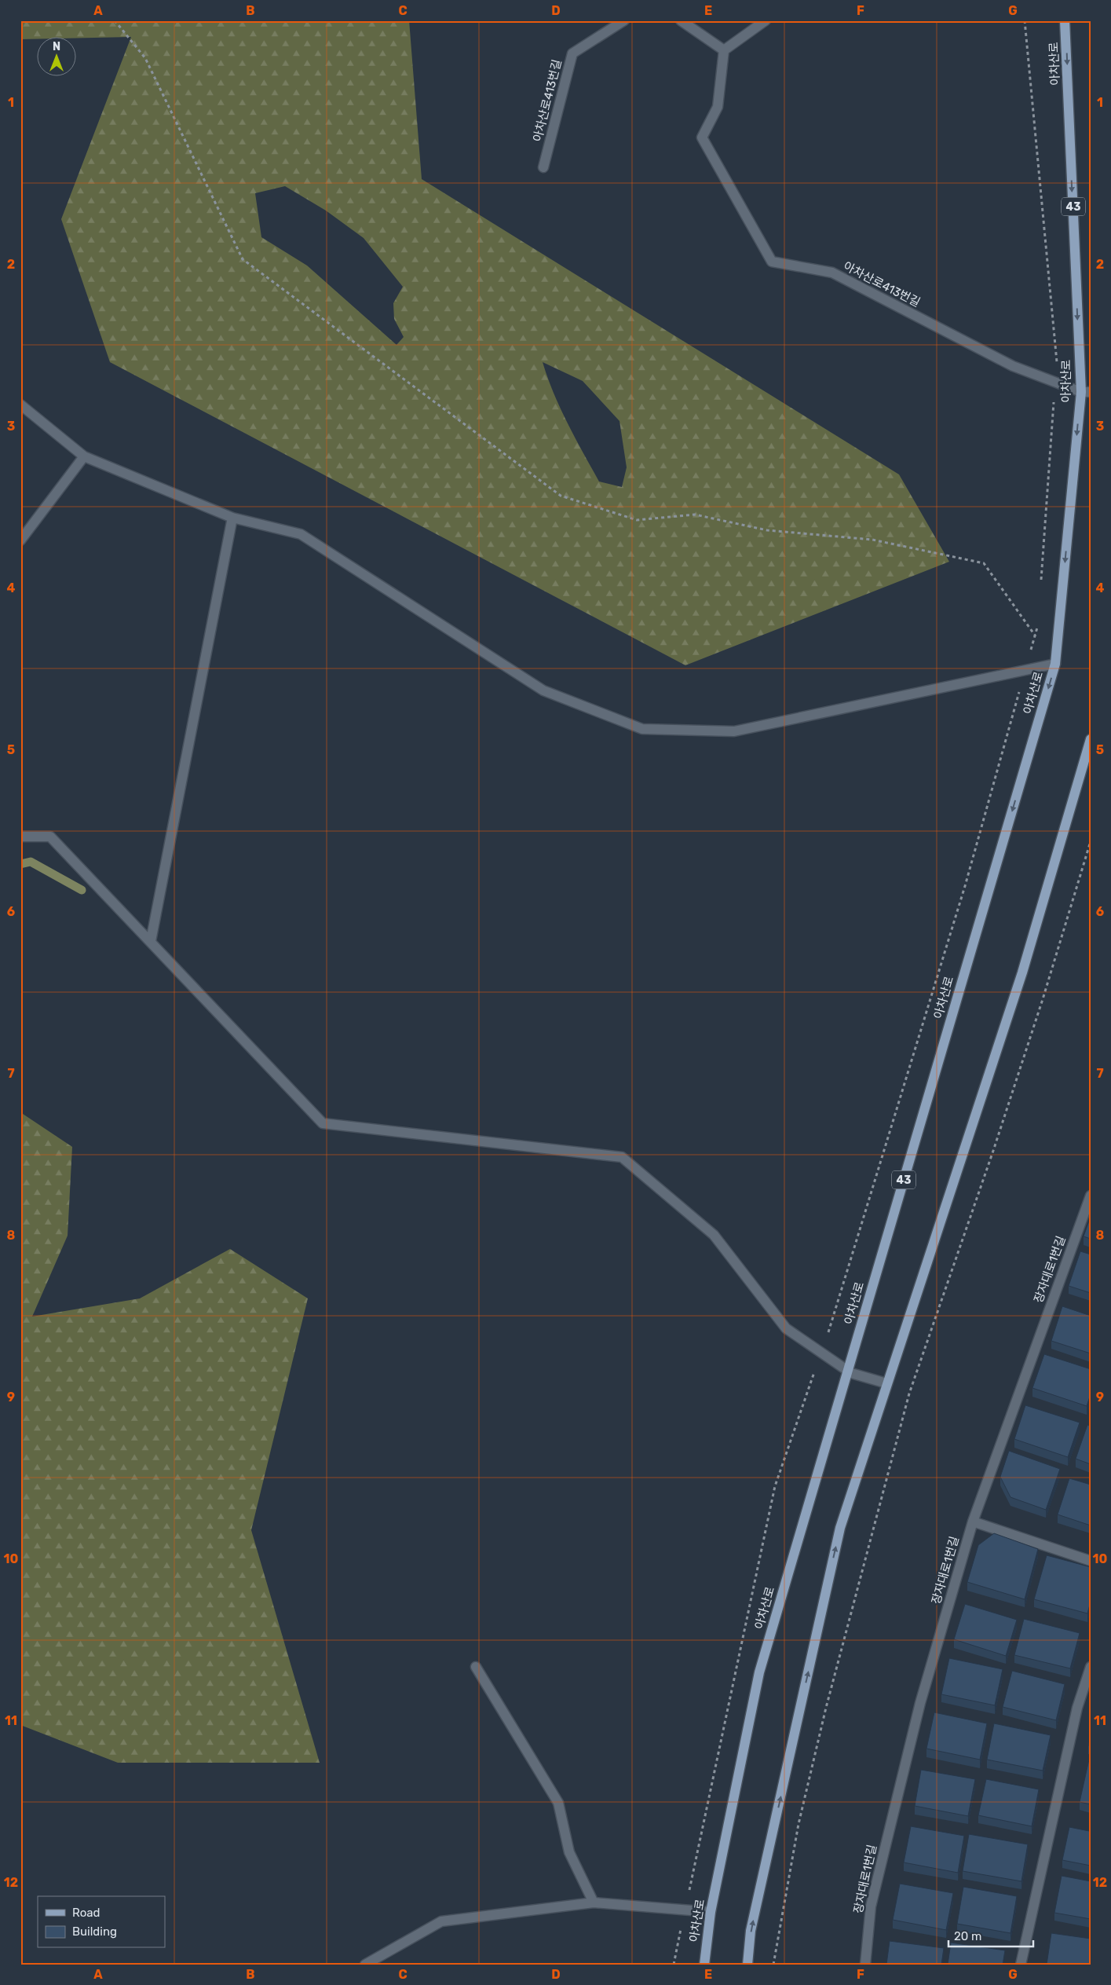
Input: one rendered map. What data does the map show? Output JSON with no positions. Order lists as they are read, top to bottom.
{
  "streets": {
    "main road": ["아차산로", "43"],
    "street": ["아차산로413번길", "장자대로1번길"]
  },
  "crossings": [
    ["아차산로", "아차산로413번길"]
  ],
  "legend": ["Road", "Building"],
  "scale_bar": "20 m",
  "north": "top",
  "grid": {
    "columns": [
      "A",
      "B",
      "C",
      "D",
      "E",
      "F",
      "G"
    ],
    "rows": [
      "1",
      "2",
      "3",
      "4",
      "5",
      "6",
      "7",
      "8",
      "9",
      "10",
      "11",
      "12"
    ]
  }
}
